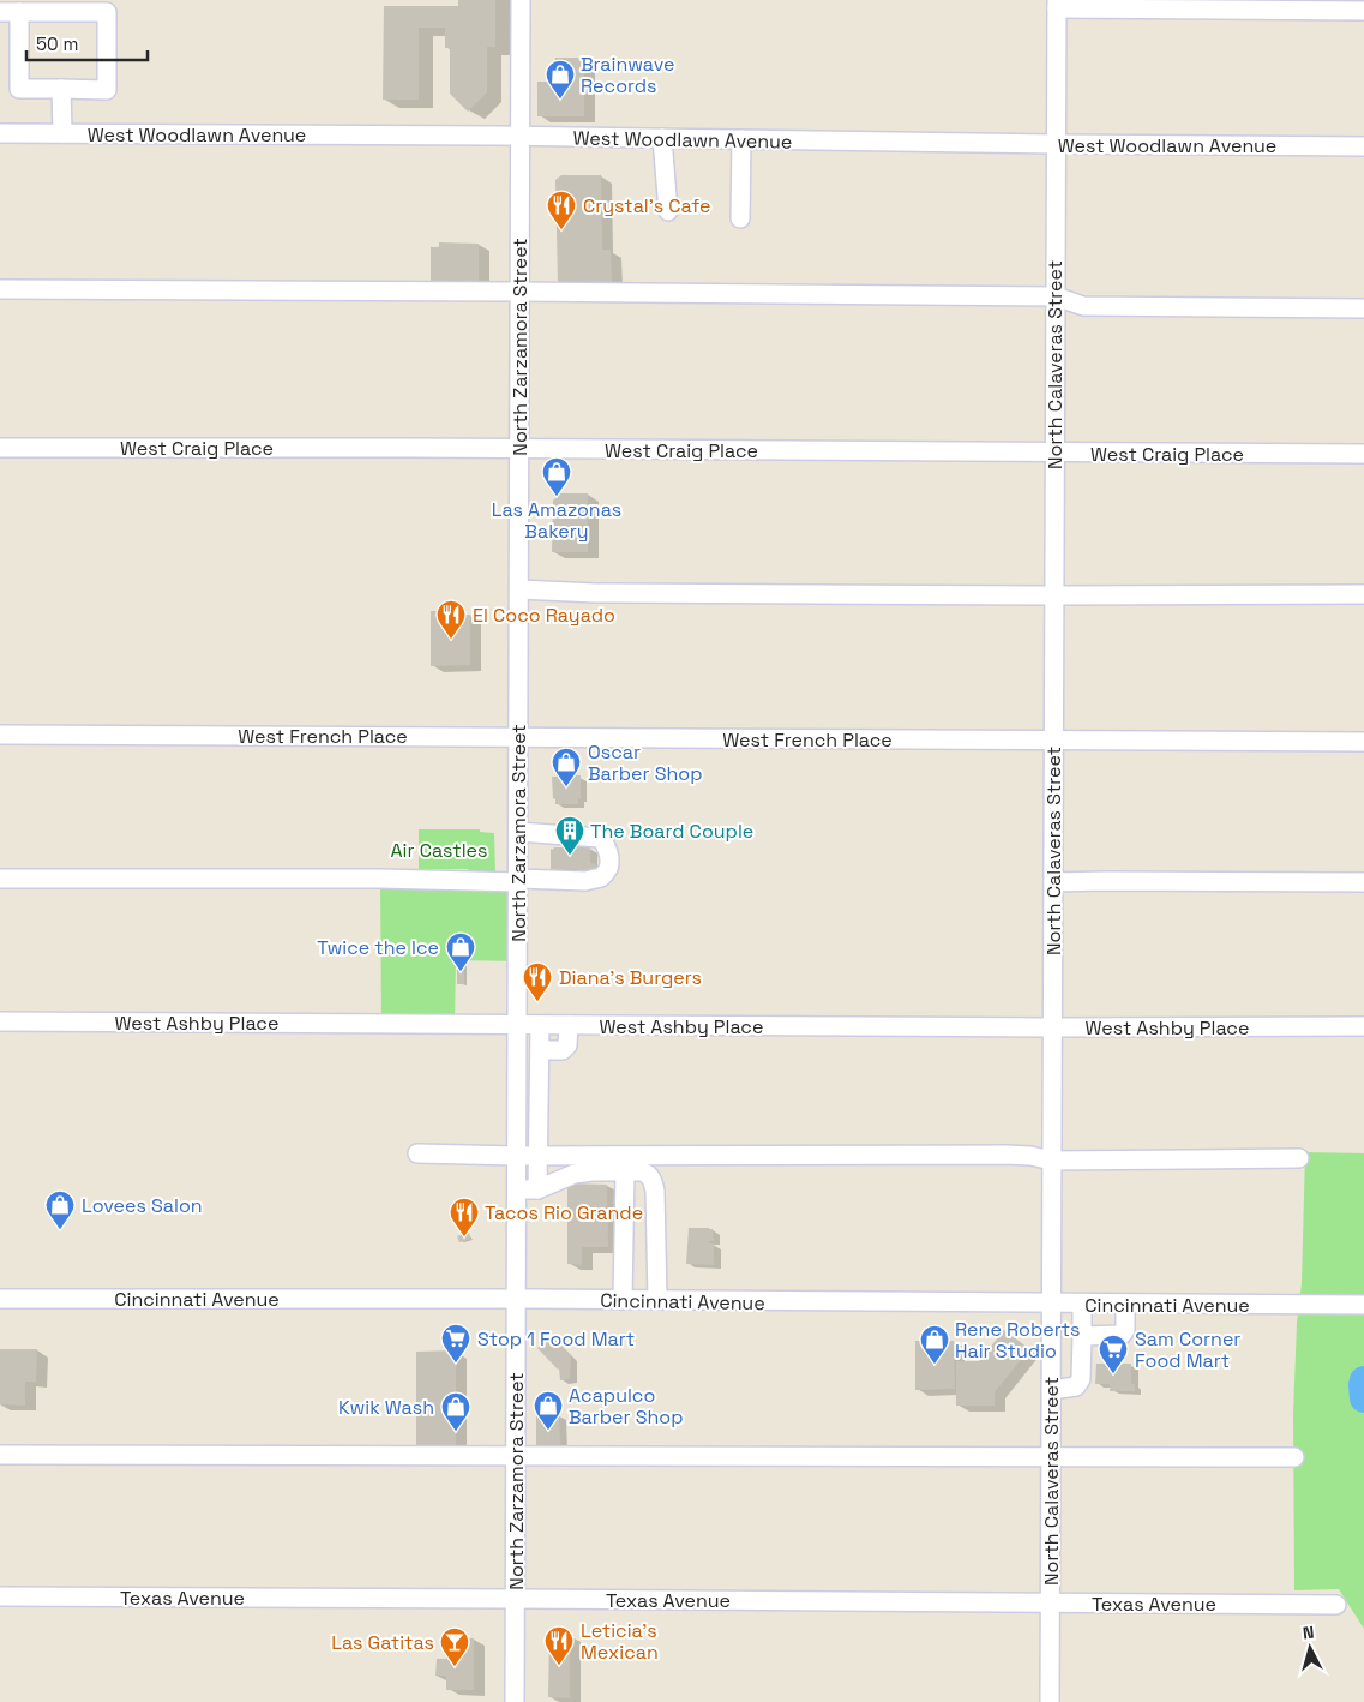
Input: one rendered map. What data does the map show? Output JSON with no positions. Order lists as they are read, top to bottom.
{
  "streets": {
    "street": [
      "West Woodlawn Avenue",
      "North Zarzamora Street",
      "North Calaveras Street",
      "West Craig Place",
      "West French Place",
      "West Ashby Place",
      "Cincinnati Avenue",
      "Texas Avenue"
    ]
  },
  "crossings": [
    ["West Woodlawn Avenue", "North Zarzamora Street"],
    ["West Woodlawn Avenue", "North Calaveras Street"],
    ["North Zarzamora Street", "West Craig Place"],
    ["North Zarzamora Street", "West French Place"],
    ["North Zarzamora Street", "West Ashby Place"],
    ["North Zarzamora Street", "Cincinnati Avenue"],
    ["North Zarzamora Street", "Texas Avenue"],
    ["North Calaveras Street", "West Craig Place"],
    ["North Calaveras Street", "West French Place"],
    ["North Calaveras Street", "West Ashby Place"],
    ["North Calaveras Street", "Cincinnati Avenue"],
    ["North Calaveras Street", "Texas Avenue"]
  ],
  "parks": ["Air Castles"],
  "places": {
    "shop": [
      "Brainwave Records",
      "Las Amazonas Bakery",
      "Oscar Barber Shop",
      "Twice the Ice",
      "Lovees Salon",
      "Rene Roberts Hair Studio",
      "Acapulco Barber Shop",
      "Kwik Wash"
    ],
    "restaurant": [
      "Crystal's Cafe",
      "El Coco Rayado",
      "Diana's Burgers",
      "Tacos Rio Grande",
      "Leticia's Mexican"
    ],
    "building": ["The Board Couple"],
    "supermarket": ["Stop 1 Food Mart", "Sam Corner Food Mart"],
    "bar": ["Las Gatitas"]
  },
  "scale_bar": "50 m",
  "north": "top"
}
